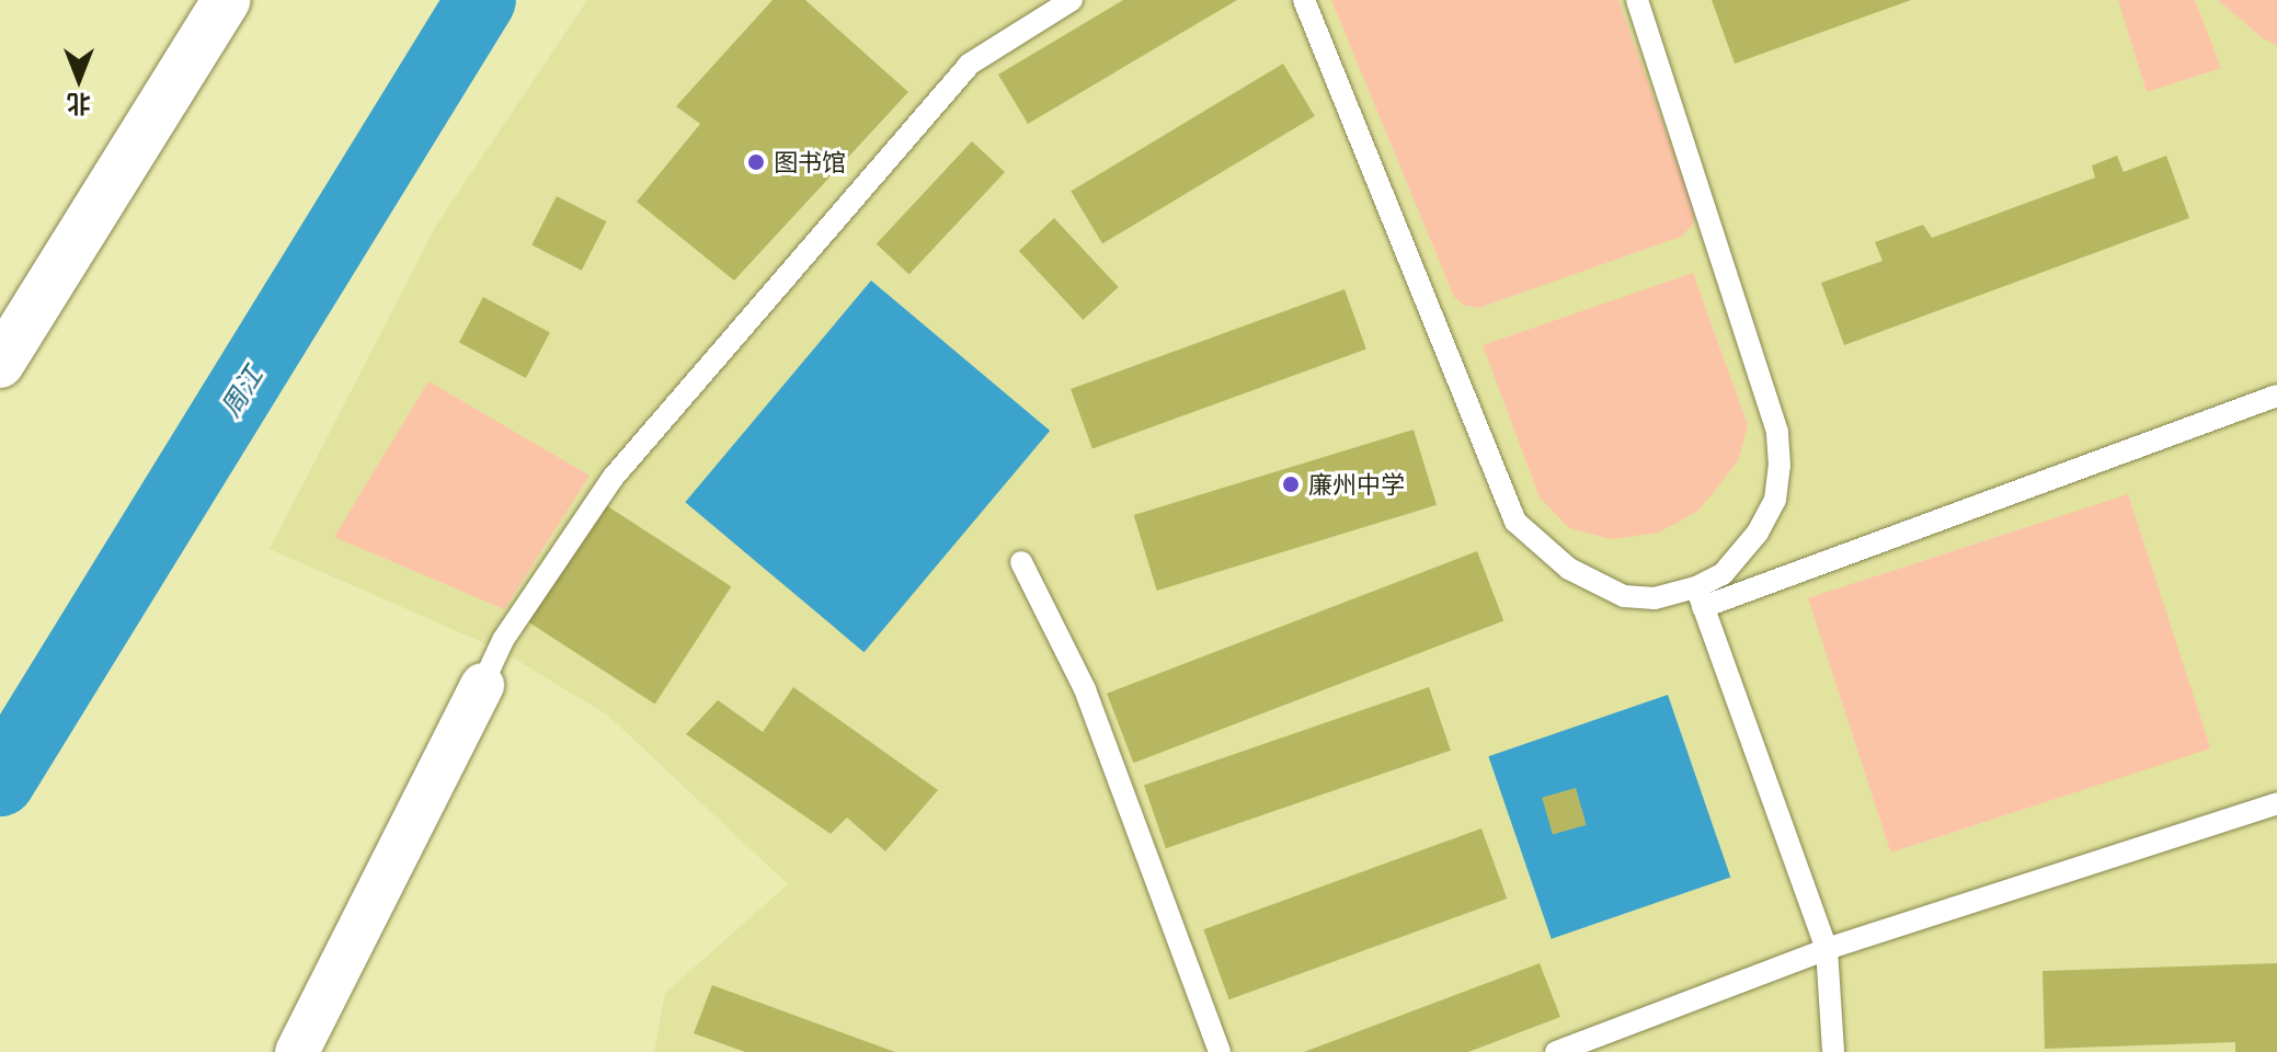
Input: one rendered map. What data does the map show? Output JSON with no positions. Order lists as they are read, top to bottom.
{
  "water": ["周江"],
  "places": ["图书馆", "廉州中学"],
  "north": "bottom"
}
